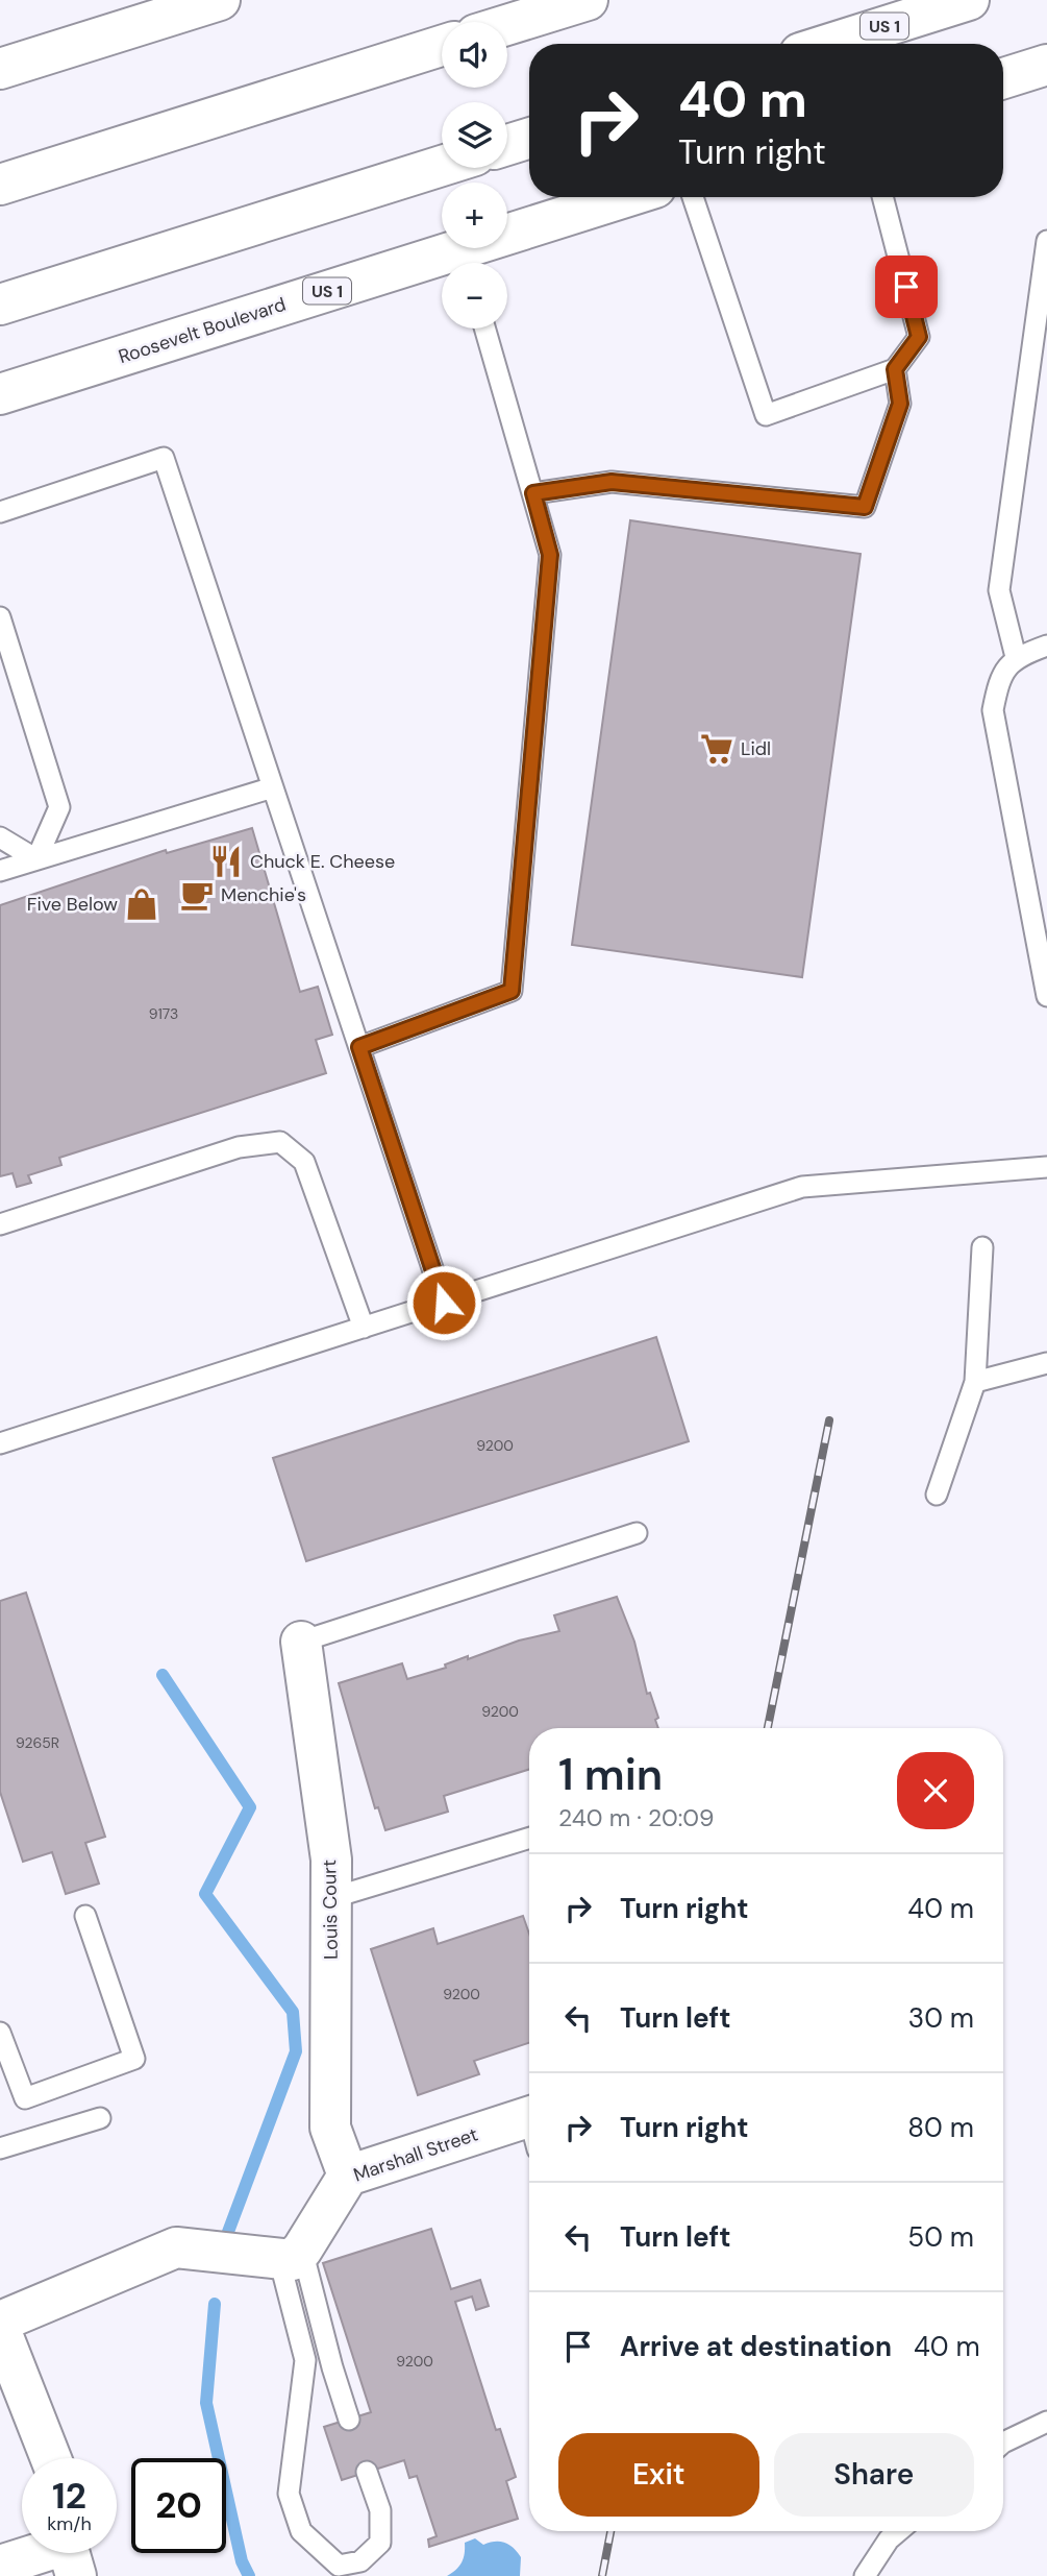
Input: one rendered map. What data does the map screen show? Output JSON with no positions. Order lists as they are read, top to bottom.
{
  "streets": {
    "main road": [
      "US 1",
      "Roosevelt Boulevard",
      "Louis Court",
      "Marshall Street"
    ]
  },
  "crossings": [
    ["Louis Court", "Marshall Street"]
  ],
  "places": {
    "supermarket": ["Lidl"],
    "restaurant": ["Chuck E. Cheese"],
    "cafe": ["Menchie's"],
    "shop": ["Five Below"]
  },
  "house_numbers": [
    "9173",
    "9200",
    "9200",
    "9265R",
    "9200",
    "9200"
  ],
  "page": {
    "map_buttons": ["+", "−"],
    "turn": ["40 m", "Turn right"],
    "heading": ["1 min", "240 m · 20:09"],
    "list": [
      {
        "name": "Turn right",
        "value": "40 m"
      },
      {
        "name": "Turn left",
        "value": "30 m"
      },
      {
        "name": "Turn right",
        "value": "80 m"
      },
      {
        "name": "Turn left",
        "value": "50 m"
      },
      {
        "name": "Arrive at destination",
        "value": "40 m"
      }
    ],
    "buttons": ["Exit", "Share"],
    "speed": "12 km/h",
    "limit": "20"
  }
}
